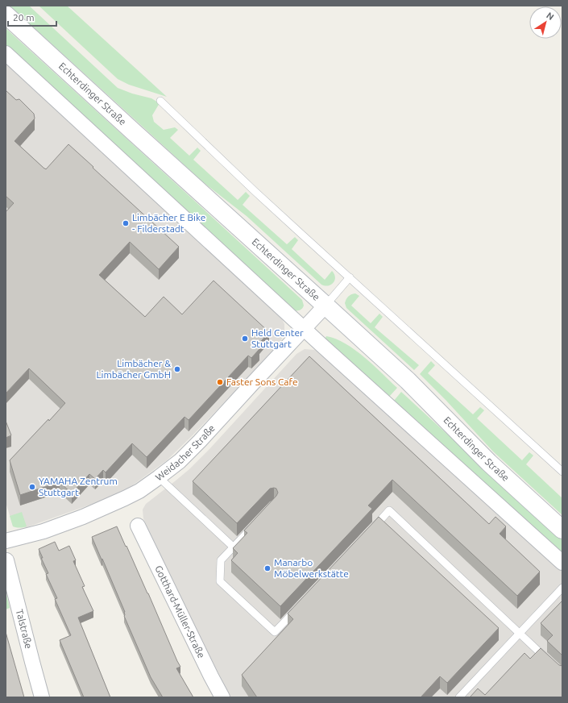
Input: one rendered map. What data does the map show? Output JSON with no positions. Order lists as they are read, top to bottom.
{
  "streets": {
    "main road": ["Echterdinger Straße"],
    "street": ["Weidacher Straße", "Gotthard-Müller-Straße", "Talstraße"]
  },
  "crossings": [
    ["Echterdinger Straße", "Weidacher Straße"]
  ],
  "places": [
    "Limbächer E Bike - Filderstadt",
    "Held Center Stuttgart",
    "Limbächer & Limbächer GmbH",
    "Faster Sons Cafe",
    "YAMAHA Zentrum Stuttgart",
    "Manarbo Möbelwerkstätte"
  ],
  "scale_bar": "20 m",
  "north": "top right"
}
